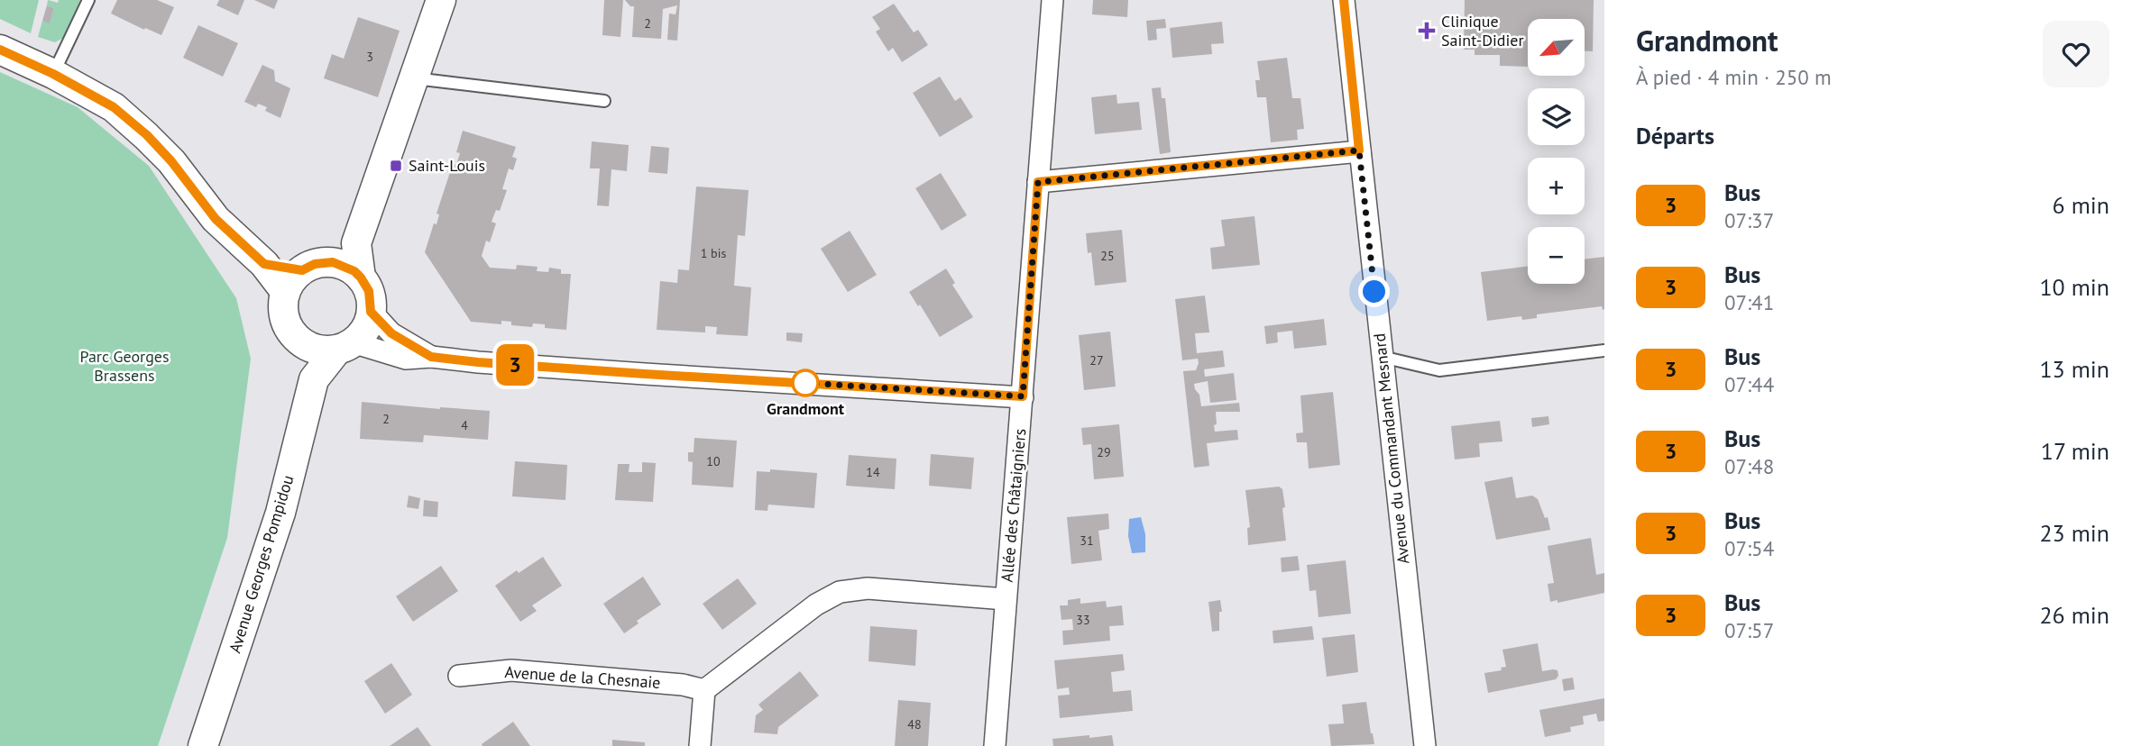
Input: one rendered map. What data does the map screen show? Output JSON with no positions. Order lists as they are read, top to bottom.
{
  "streets": {
    "street": [
      "Avenue du Commandant Mesnard",
      "Allée des Châtaigniers",
      "Avenue Georges Pompidou",
      "Avenue de la Chesnaie"
    ]
  },
  "parks": ["Parc Georges Brassens"],
  "places": {
    "health": ["Clinique Saint-Didier"],
    "transit": ["Saint-Louis"],
    "other": ["Grandmont"]
  },
  "lines": ["bus line 3"],
  "house_numbers": [
    "2",
    "3",
    "1 bis",
    "25",
    "27",
    "2",
    "4",
    "29",
    "10",
    "14",
    "31",
    "33",
    "48"
  ],
  "north": "bottom left",
  "page": {
    "on_map": "3",
    "heading": [
      ["Grandmont", "À pied · 4 min · 250 m"],
      "Départs"
    ],
    "map_buttons": ["+", "−"],
    "list": [
      {
        "mark": "3",
        "name": "Bus",
        "note": "07:37",
        "value": "6 min"
      },
      {
        "mark": "3",
        "name": "Bus",
        "note": "07:41",
        "value": "10 min"
      },
      {
        "mark": "3",
        "name": "Bus",
        "note": "07:44",
        "value": "13 min"
      },
      {
        "mark": "3",
        "name": "Bus",
        "note": "07:48",
        "value": "17 min"
      },
      {
        "mark": "3",
        "name": "Bus",
        "note": "07:54",
        "value": "23 min"
      },
      {
        "mark": "3",
        "name": "Bus",
        "note": "07:57",
        "value": "26 min"
      }
    ]
  }
}
